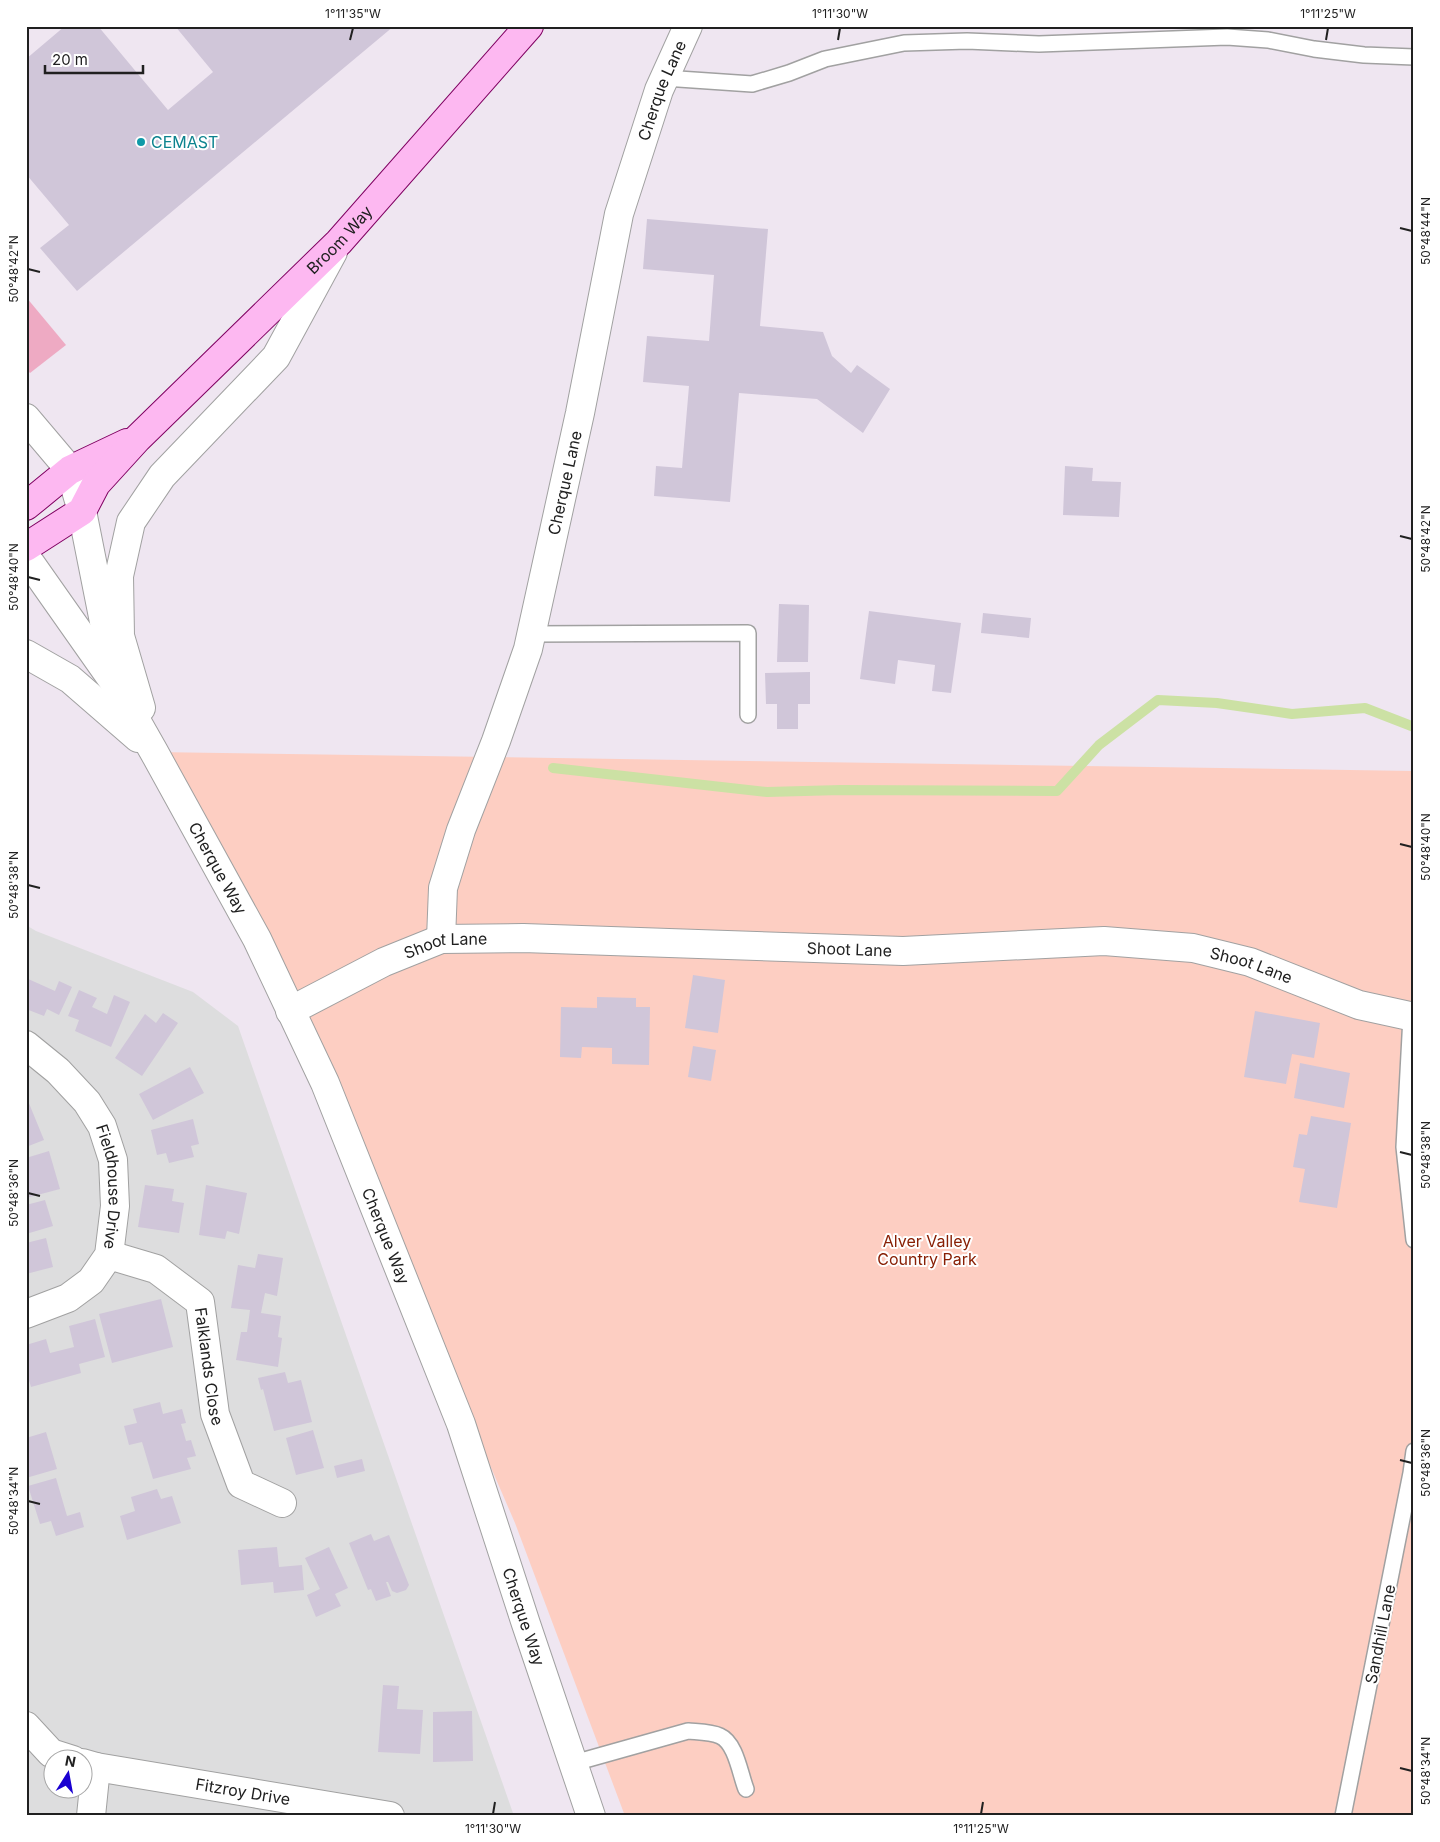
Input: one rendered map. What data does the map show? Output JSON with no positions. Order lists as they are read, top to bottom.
{
  "streets": {
    "main road": ["Broom Way"],
    "street": [
      "Cherque Lane",
      "Cherque Way",
      "Shoot Lane",
      "Fieldhouse Drive",
      "Falklands Close",
      "Fitzroy Drive"
    ],
    "lane": ["Sandhill Lane"]
  },
  "crossings": [
    ["Cherque Lane", "Shoot Lane"],
    ["Broom Way", "Cherque Way"],
    ["Cherque Way", "Shoot Lane"],
    ["Fieldhouse Drive", "Falklands Close"]
  ],
  "parks": ["Alver Valley Country Park"],
  "places": ["CEMAST"],
  "scale_bar": "20 m",
  "north": "top",
  "coordinates": [
    "1°11'35\"W",
    "1°11'30\"W",
    "1°11'25\"W",
    "50°48'44\"N",
    "50°48'42\"N",
    "50°48'40\"N",
    "50°48'38\"N",
    "50°48'36\"N",
    "50°48'34\"N"
  ]
}
